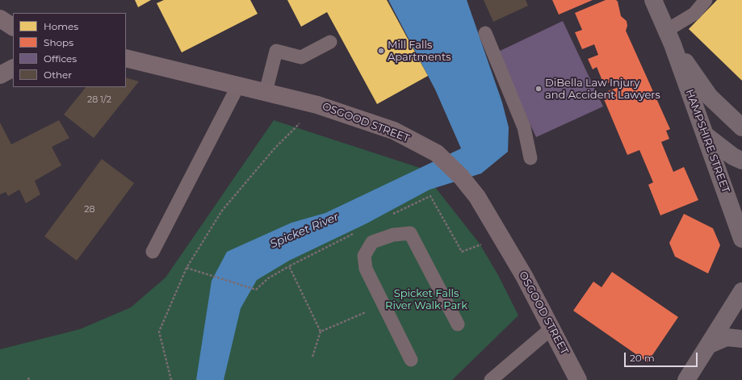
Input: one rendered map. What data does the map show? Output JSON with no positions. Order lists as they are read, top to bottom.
{
  "streets": {
    "main road": ["OSGOOD STREET", "HAMPSHIRE STREET"]
  },
  "water": ["Spicket River"],
  "parks": ["Spicket Falls River Walk Park"],
  "places": ["Mill Falls Apartments", "DiBella Law Injury and Accident Lawyers"],
  "house_numbers": ["28 1/2", "28"],
  "legend": [
    "Homes",
    "Shops",
    "Offices",
    "Other"
  ],
  "scale_bar": "20 m"
}
